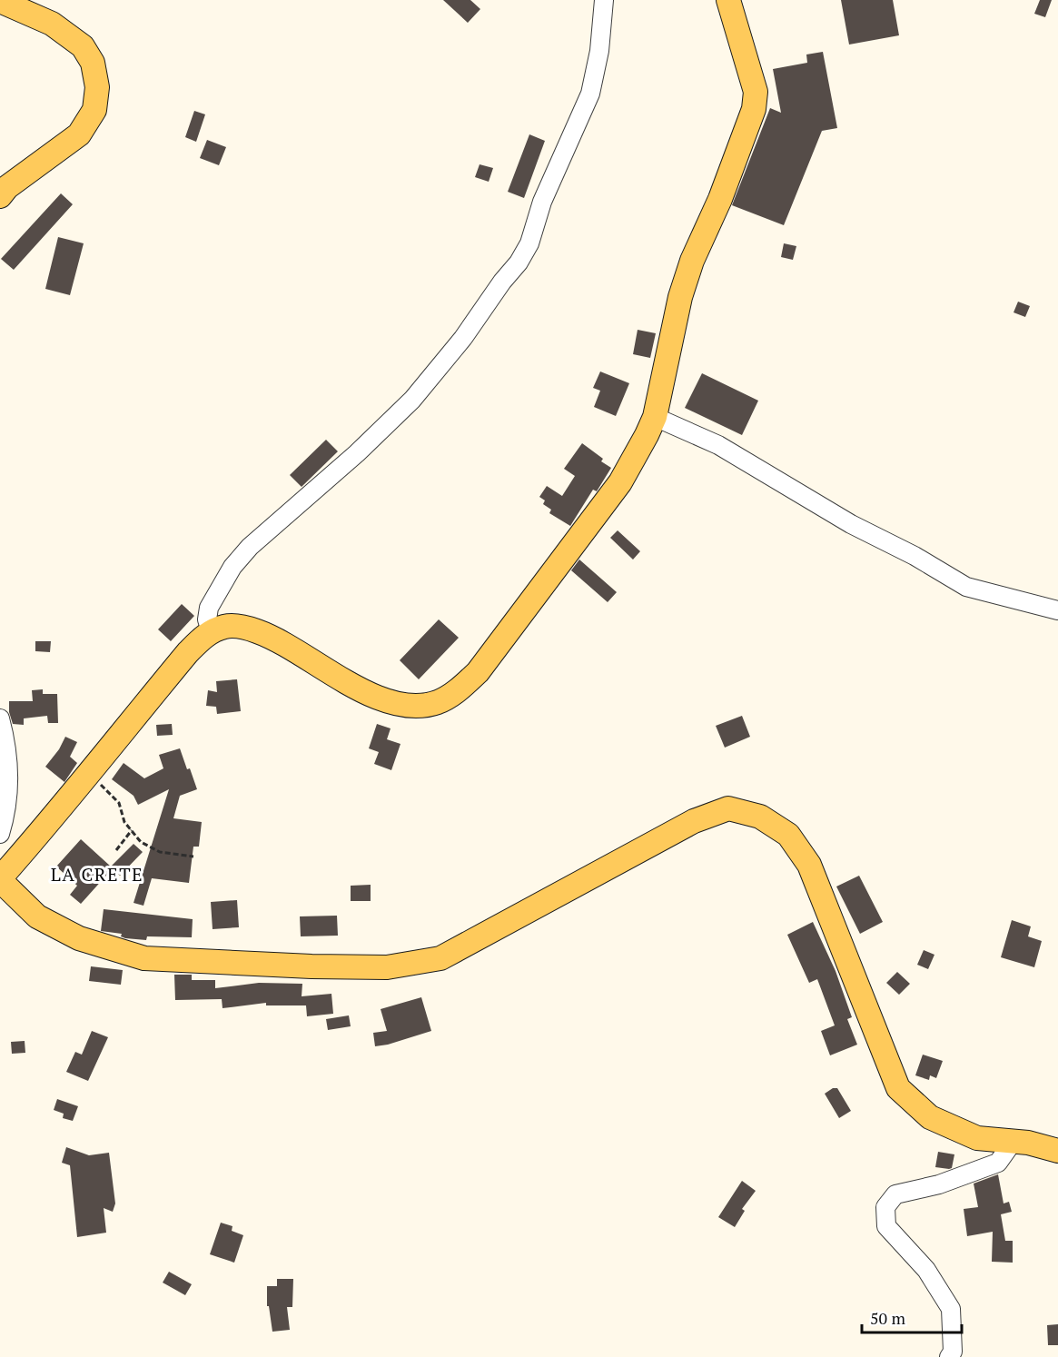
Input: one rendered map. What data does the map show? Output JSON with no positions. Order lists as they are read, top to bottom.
{
  "districts": ["LA CRETE"],
  "scale_bar": "50 m"
}
